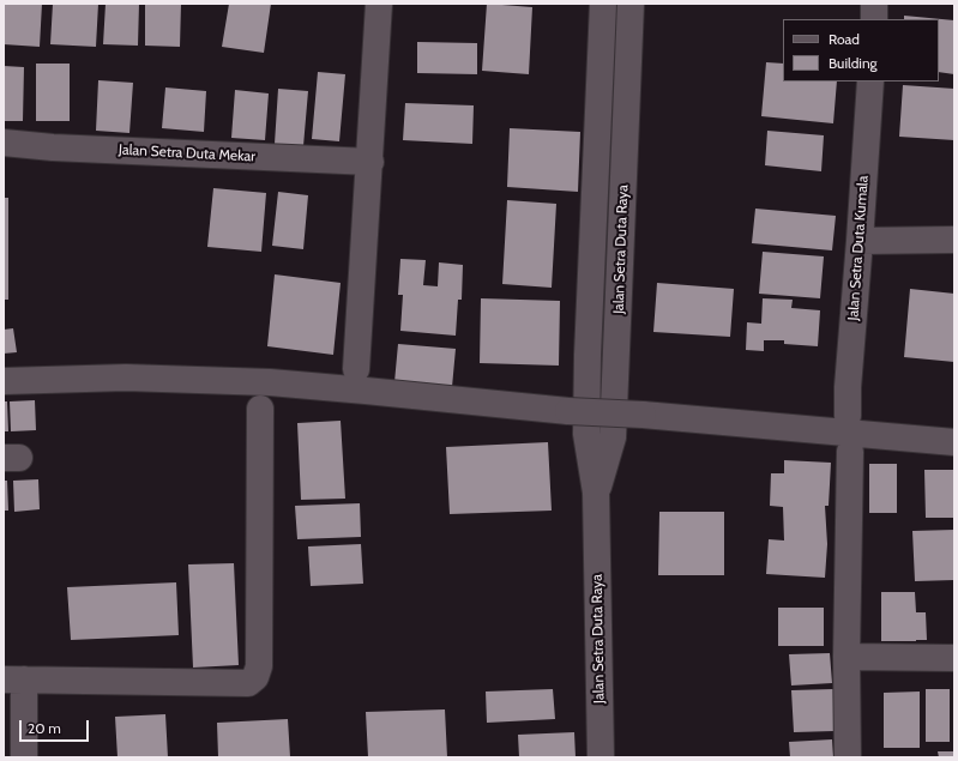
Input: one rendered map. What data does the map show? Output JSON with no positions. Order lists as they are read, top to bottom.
{
  "streets": {
    "street": ["Jalan Setra Duta Mekar", "Jalan Setra Duta Kumala", "Jalan Setra Duta Raya"]
  },
  "legend": ["Road", "Building"],
  "scale_bar": "20 m"
}
